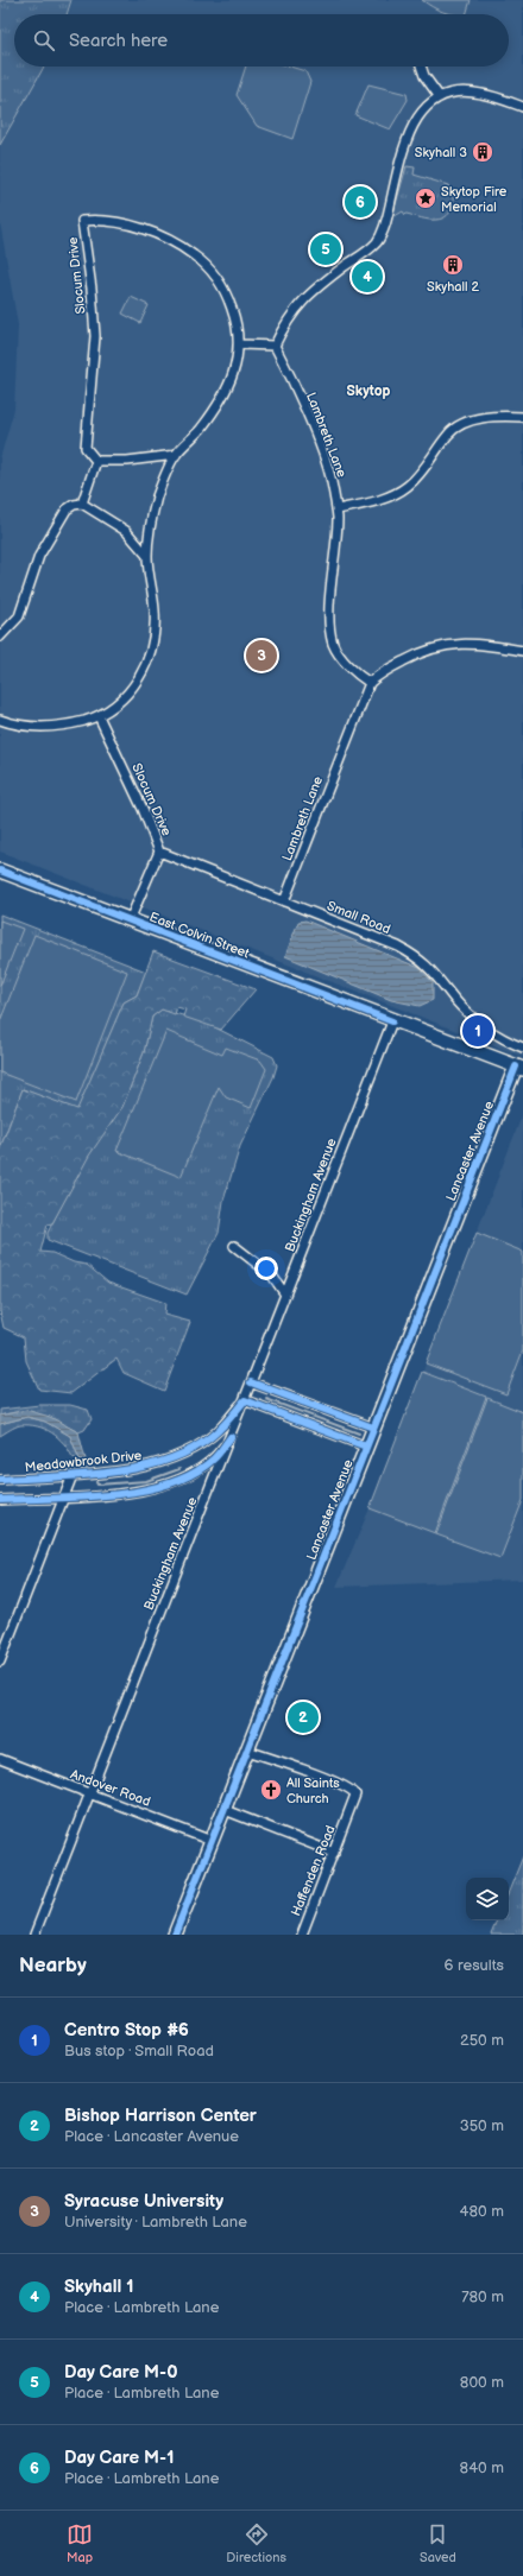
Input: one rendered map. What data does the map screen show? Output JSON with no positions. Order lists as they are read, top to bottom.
{
  "streets": {
    "street": [
      "Slocum Drive",
      "Lambreth Lane",
      "Small Road",
      "East Colvin Street",
      "Lancaster Avenue",
      "Buckingham Avenue",
      "Meadowbrook Drive",
      "Andover Road",
      "Haffenden Road"
    ]
  },
  "crossings": [
    ["Slocum Drive", "Small Road"],
    ["Slocum Drive", "East Colvin Street"],
    ["Lambreth Lane", "Small Road"],
    ["East Colvin Street", "Lancaster Avenue"],
    ["East Colvin Street", "Buckingham Avenue"],
    ["Lancaster Avenue", "Andover Road"],
    ["Lancaster Avenue", "Haffenden Road"],
    ["Buckingham Avenue", "Meadowbrook Drive"],
    ["Buckingham Avenue", "Andover Road"]
  ],
  "districts": ["Skytop"],
  "places": {
    "building": ["Skyhall 3", "Skyhall 2"],
    "place": ["Skytop Fire Memorial"],
    "church": ["All Saints Church"]
  },
  "page": {
    "search": "Search here",
    "pins": [
      "6",
      "5",
      "4",
      "3",
      "1",
      "2"
    ],
    "heading": ["Nearby", "6 results"],
    "list": [
      {
        "mark": "1",
        "name": "Centro Stop #6",
        "note": "Bus stop · Small Road",
        "value": "250 m"
      },
      {
        "mark": "2",
        "name": "Bishop Harrison Center",
        "note": "Place · Lancaster Avenue",
        "value": "350 m"
      },
      {
        "mark": "3",
        "name": "Syracuse University",
        "note": "University · Lambreth Lane",
        "value": "480 m"
      },
      {
        "mark": "4",
        "name": "Skyhall 1",
        "note": "Place · Lambreth Lane",
        "value": "780 m"
      },
      {
        "mark": "5",
        "name": "Day Care M-0",
        "note": "Place · Lambreth Lane",
        "value": "800 m"
      },
      {
        "mark": "6",
        "name": "Day Care M-1",
        "note": "Place · Lambreth Lane",
        "value": "840 m"
      }
    ],
    "nav": ["Map", "Directions", "Saved"]
  }
}
